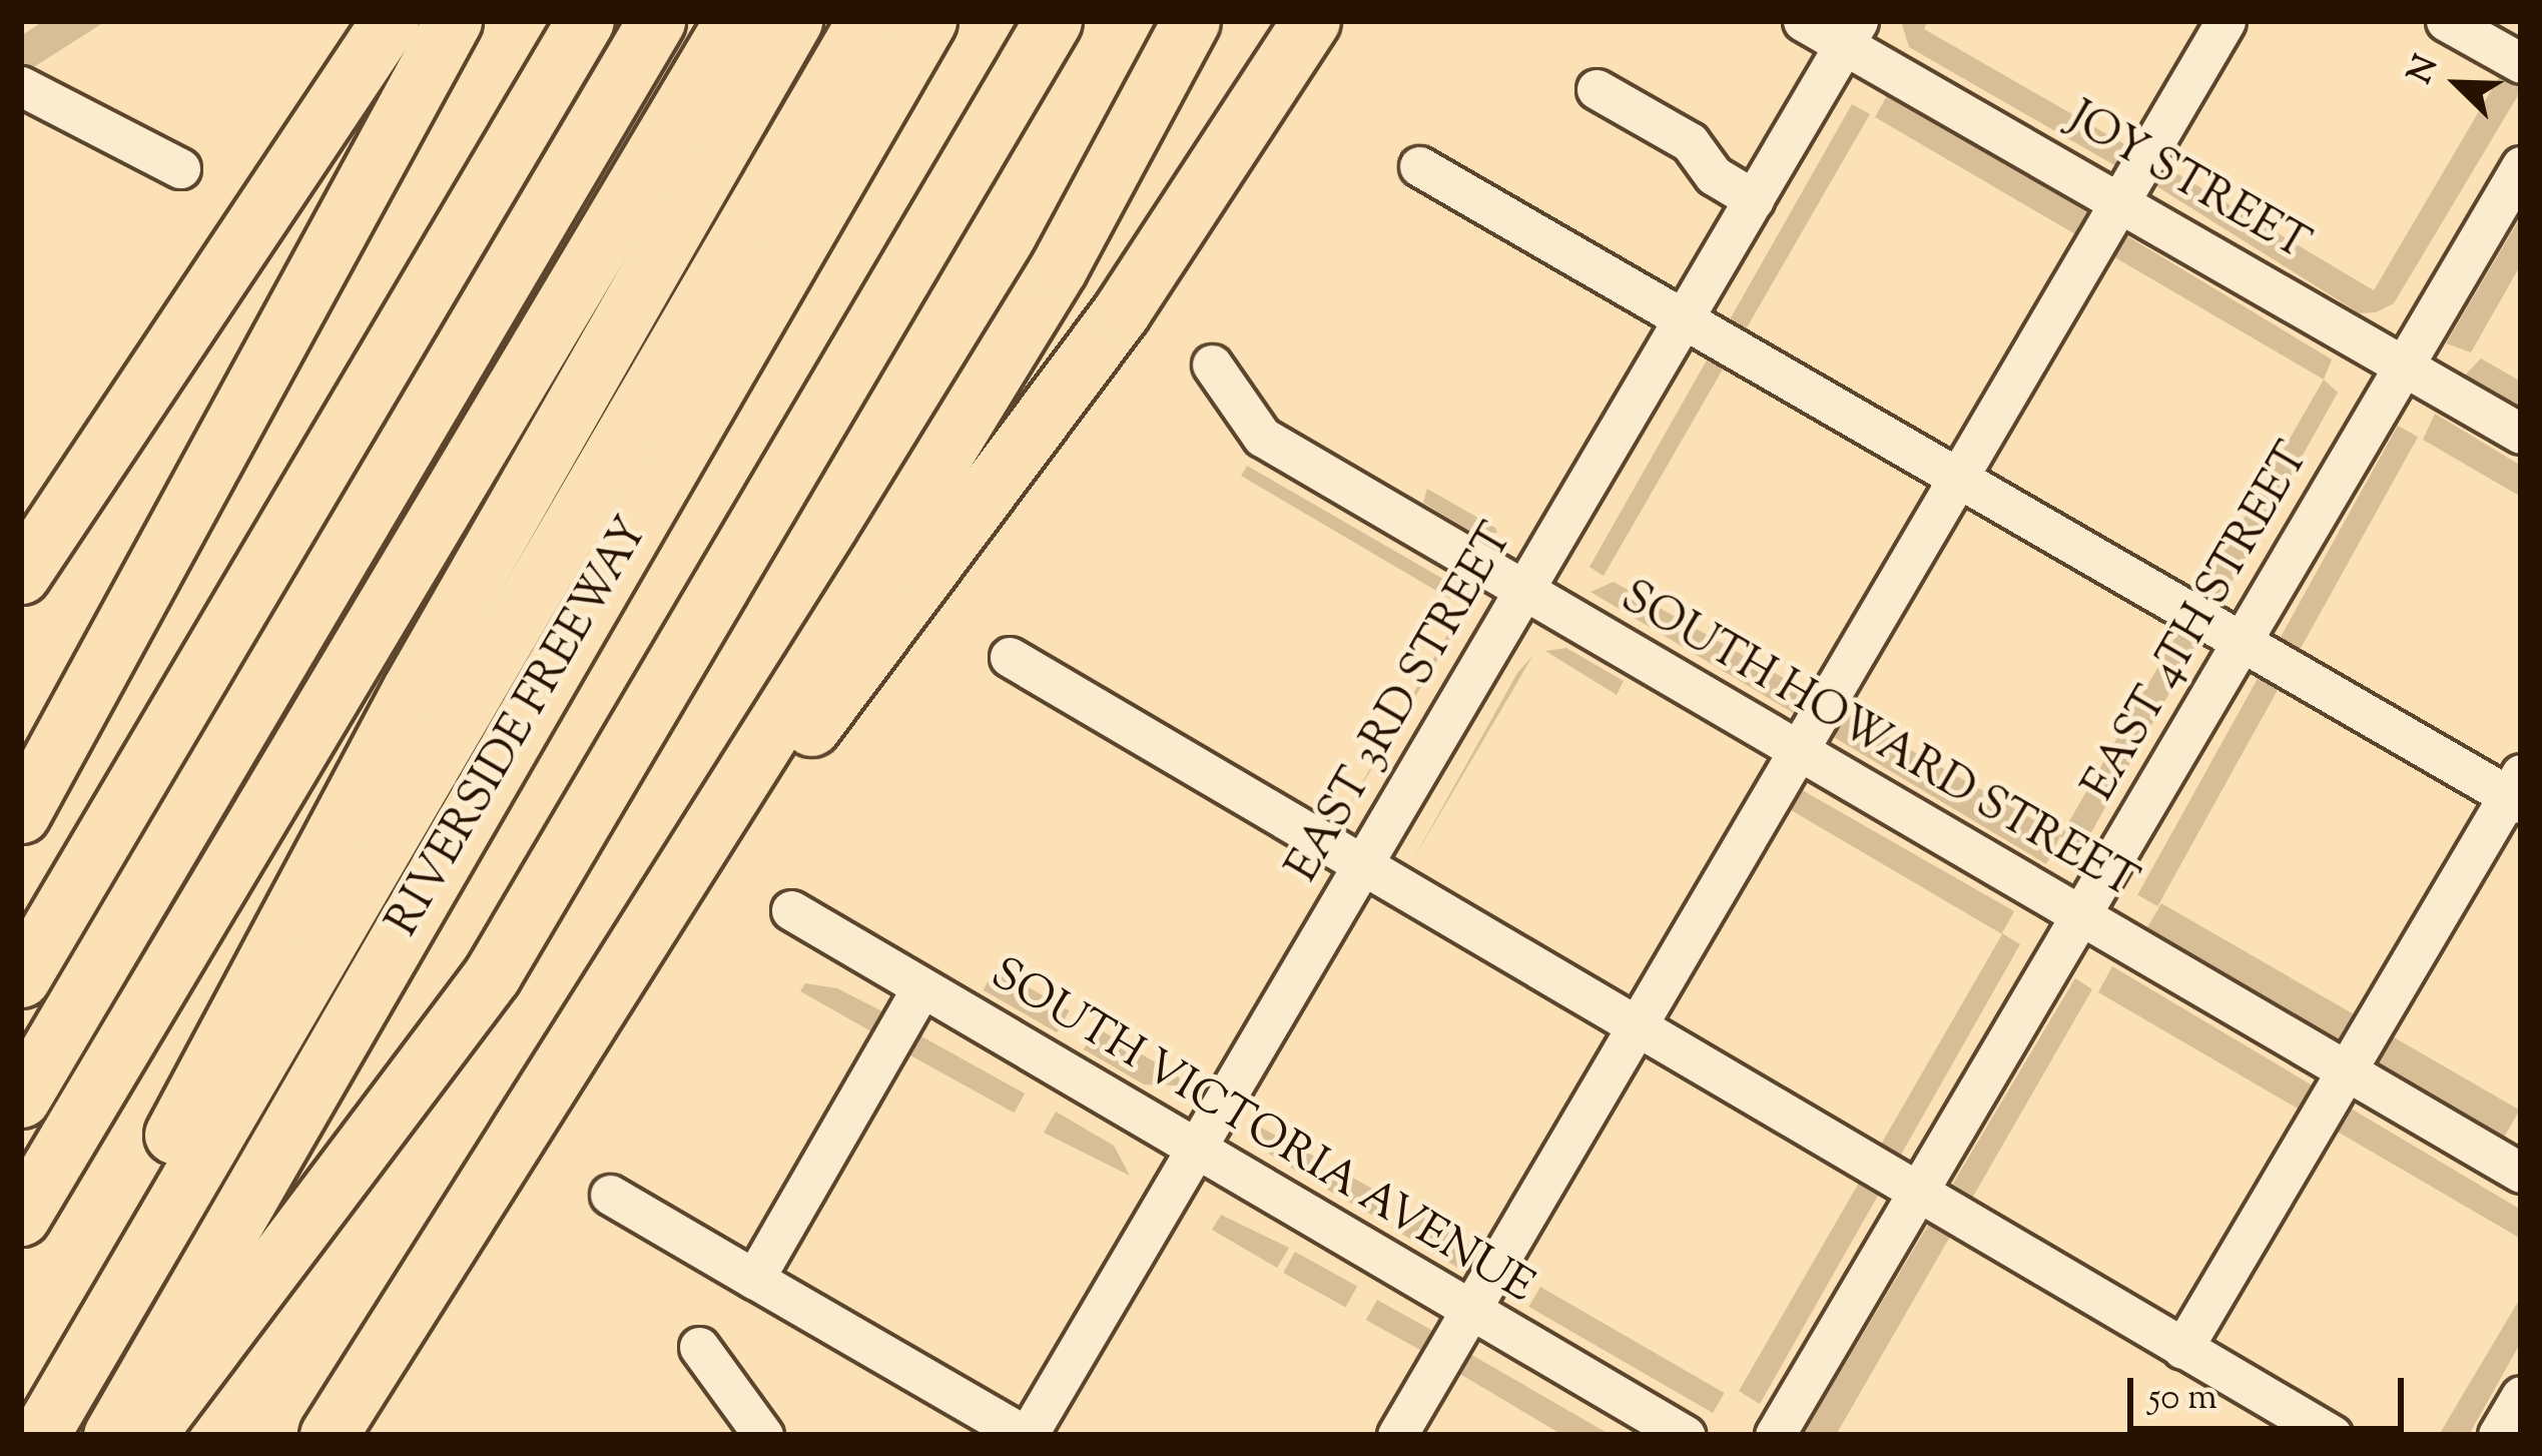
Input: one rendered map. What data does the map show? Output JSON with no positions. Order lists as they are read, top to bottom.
{
  "streets": {
    "highway": ["RIVERSIDE FREEWAY"],
    "street": [
      "JOY STREET",
      "EAST 4TH STREET",
      "EAST 3RD STREET",
      "SOUTH HOWARD STREET",
      "SOUTH VICTORIA AVENUE"
    ]
  },
  "crossings": [
    ["JOY STREET", "EAST 4TH STREET"],
    ["JOY STREET", "EAST 3RD STREET"],
    ["EAST 4TH STREET", "SOUTH HOWARD STREET"],
    ["EAST 3RD STREET", "SOUTH HOWARD STREET"],
    ["EAST 3RD STREET", "SOUTH VICTORIA AVENUE"]
  ],
  "scale_bar": "50 m",
  "north": "top left"
}
